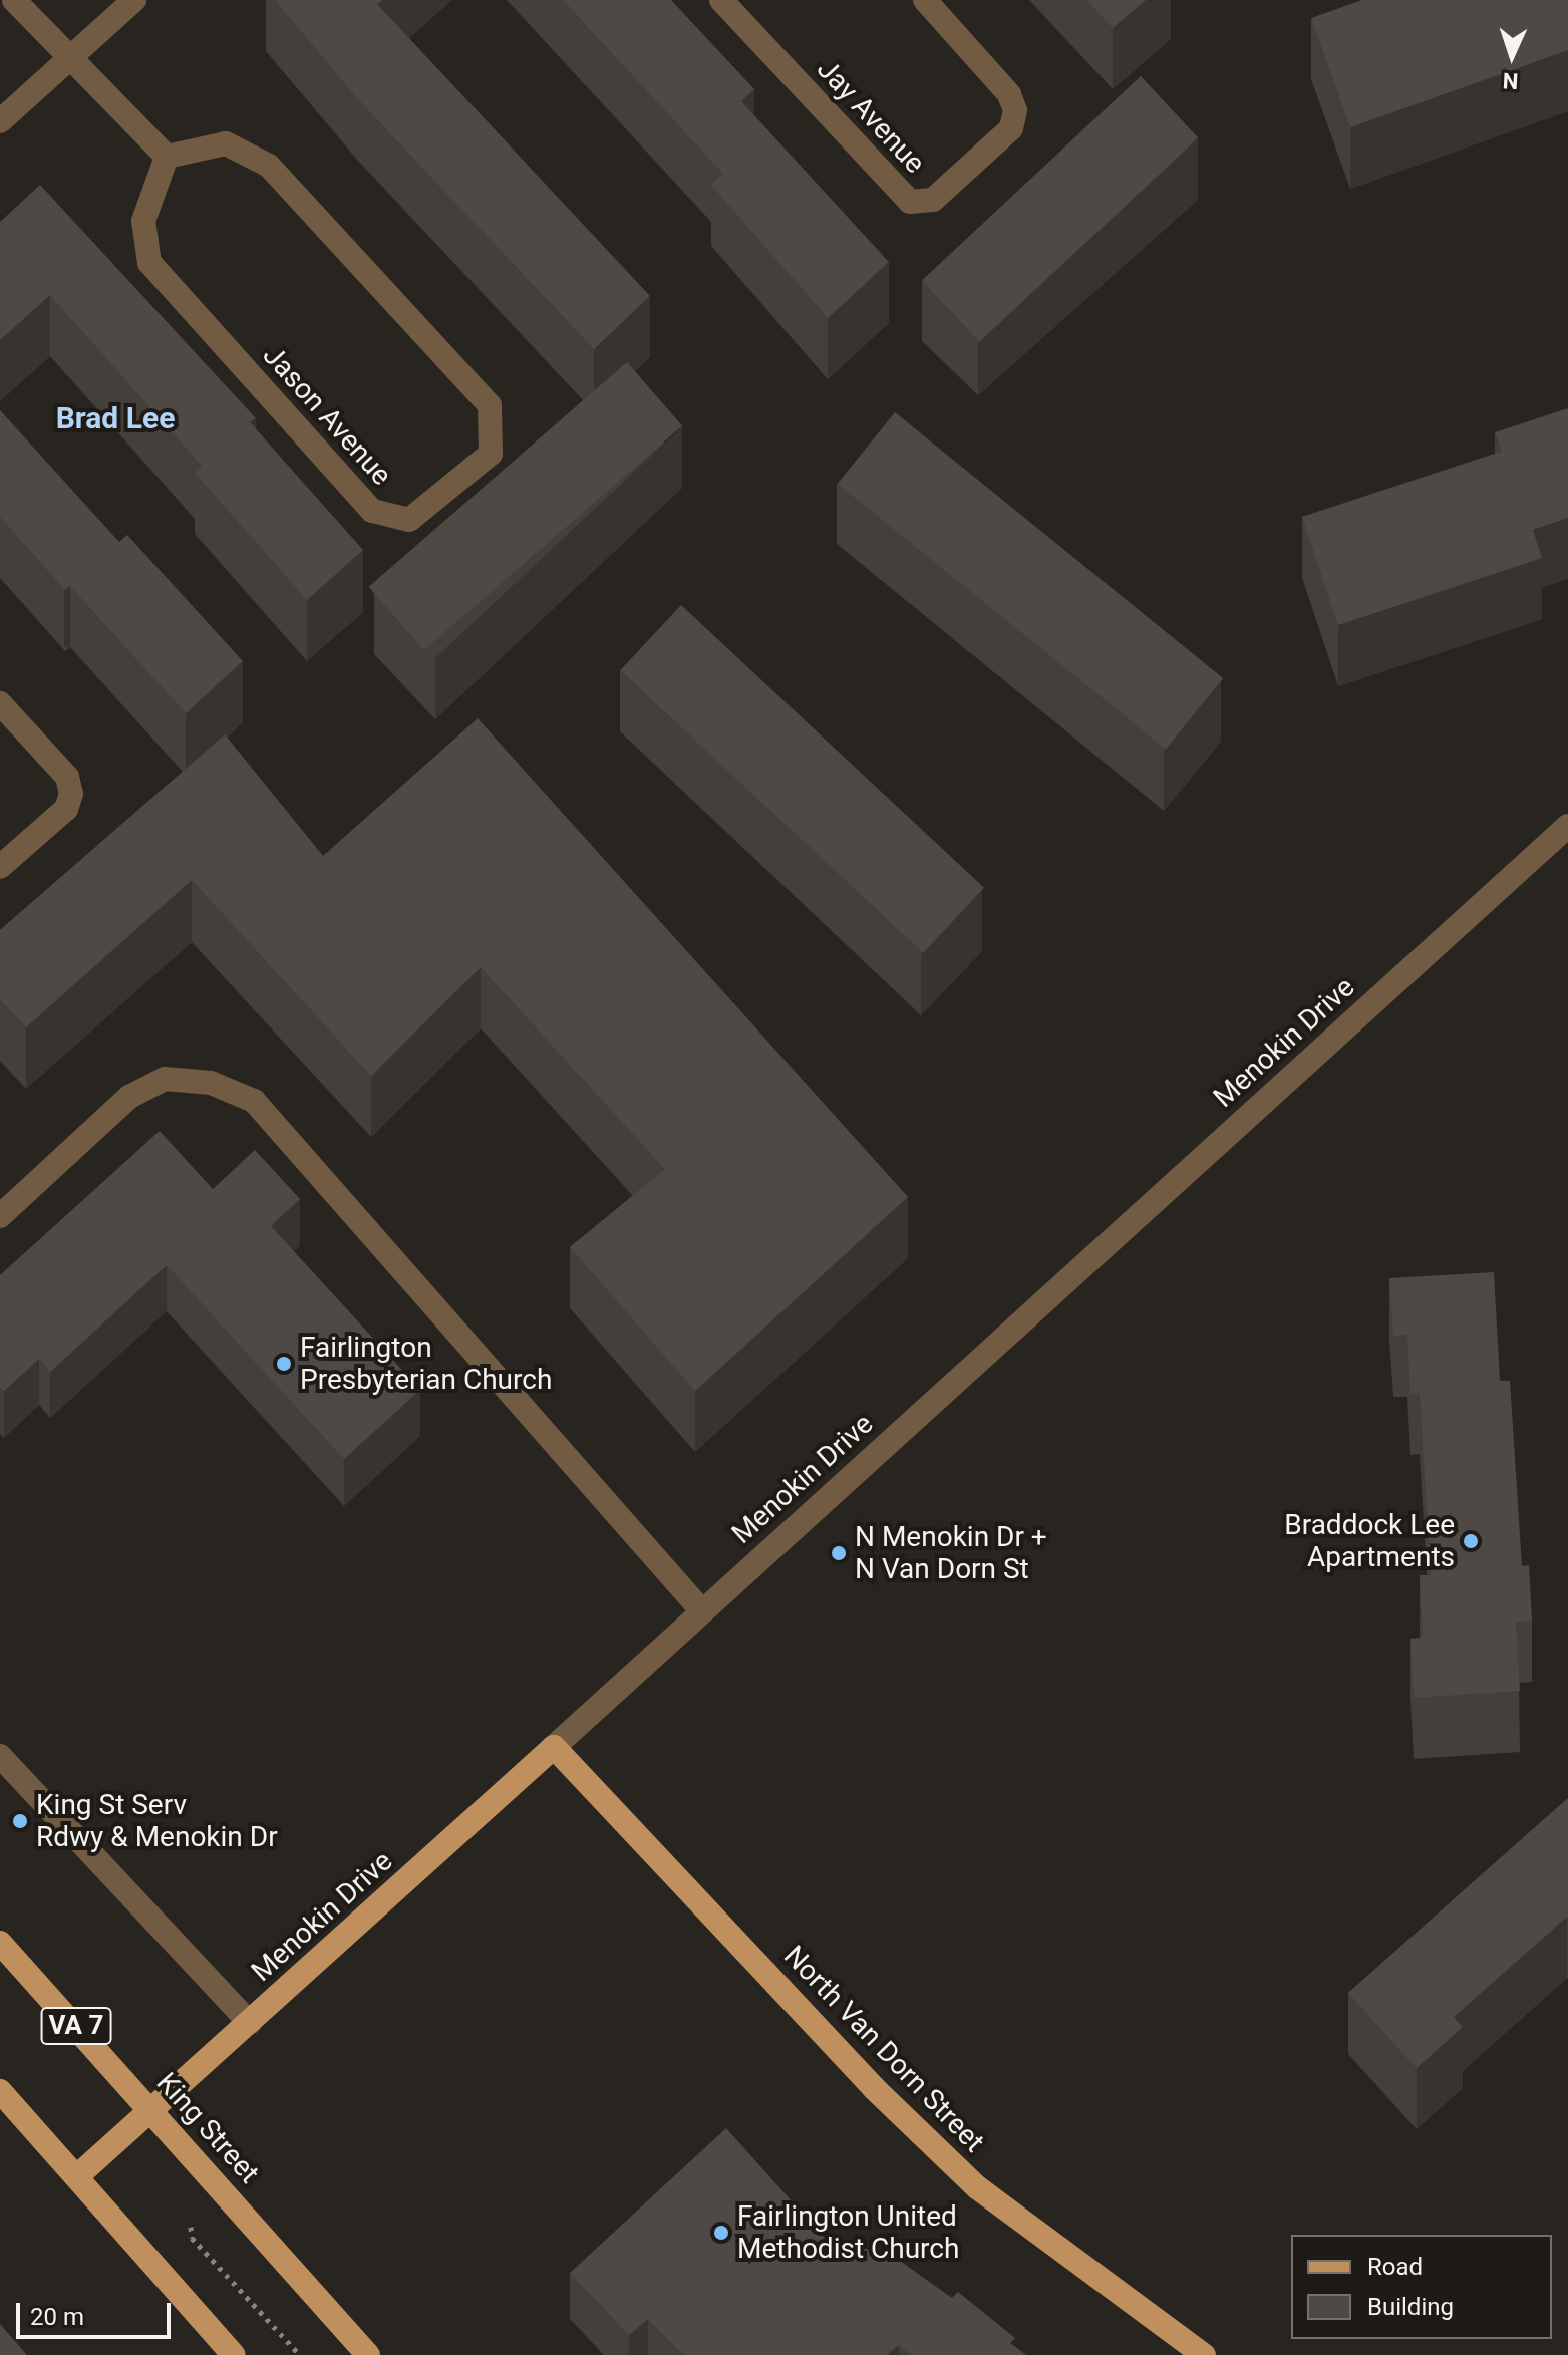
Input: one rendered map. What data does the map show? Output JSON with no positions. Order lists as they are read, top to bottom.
{
  "streets": {
    "main road": [
      "Menokin Drive",
      "VA 7",
      "North Van Dorn Street",
      "King Street"
    ],
    "street": ["Jay Avenue", "Jason Avenue"]
  },
  "crossings": [
    ["Menokin Drive", "North Van Dorn Street"],
    ["Menokin Drive", "King Street"]
  ],
  "districts": ["Brad Lee"],
  "places": [
    "Fairlington Presbyterian Church",
    "Braddock Lee Apartments",
    "N Menokin Dr + N Van Dorn St",
    "King St Serv Rdwy & Menokin Dr",
    "Fairlington United Methodist Church"
  ],
  "legend": ["Road", "Building"],
  "scale_bar": "20 m",
  "north": "bottom"
}
